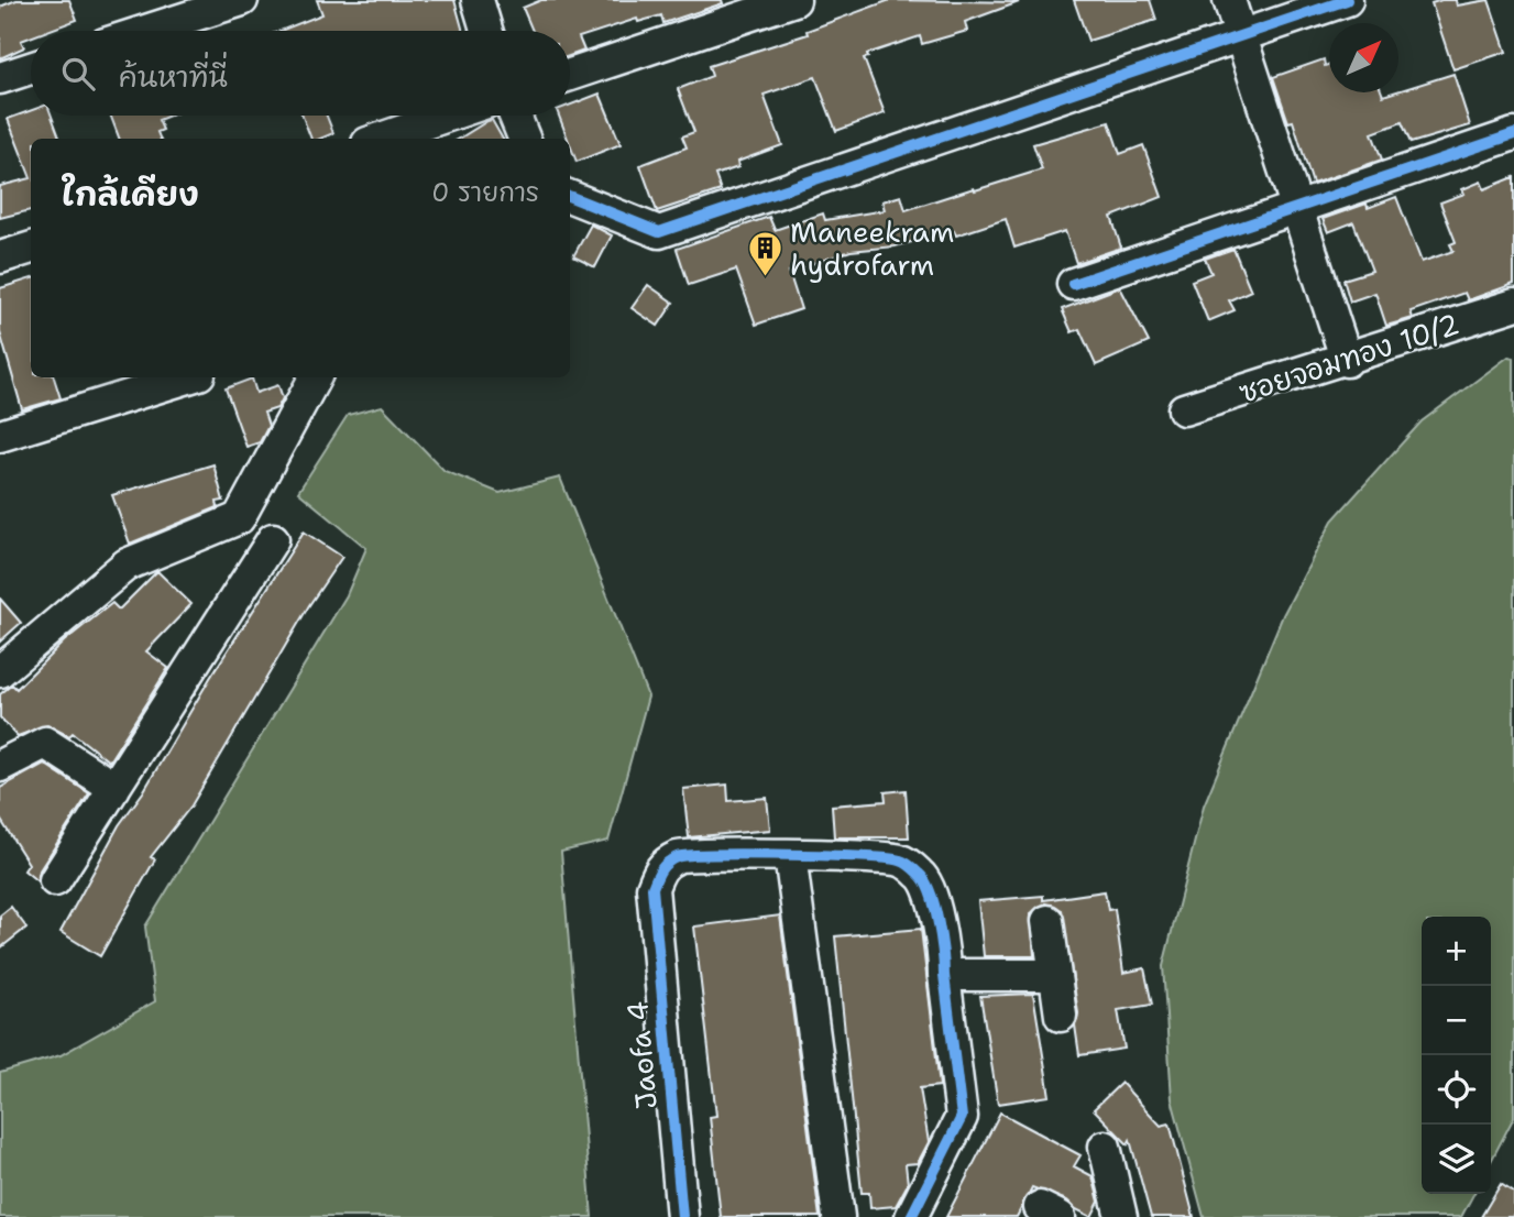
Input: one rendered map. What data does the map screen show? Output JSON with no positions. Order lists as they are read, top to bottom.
{
  "streets": {
    "street": ["ซอยจอมทอง 10/2", "Jaofa 4"]
  },
  "places": {
    "building": ["Maneekram hydrofarm"]
  },
  "north": "top right",
  "page": {
    "search": "ค้นหาที่นี่",
    "heading": ["ใกล้เคียง", "0 รายการ"],
    "map_buttons": ["+", "−"]
  }
}
